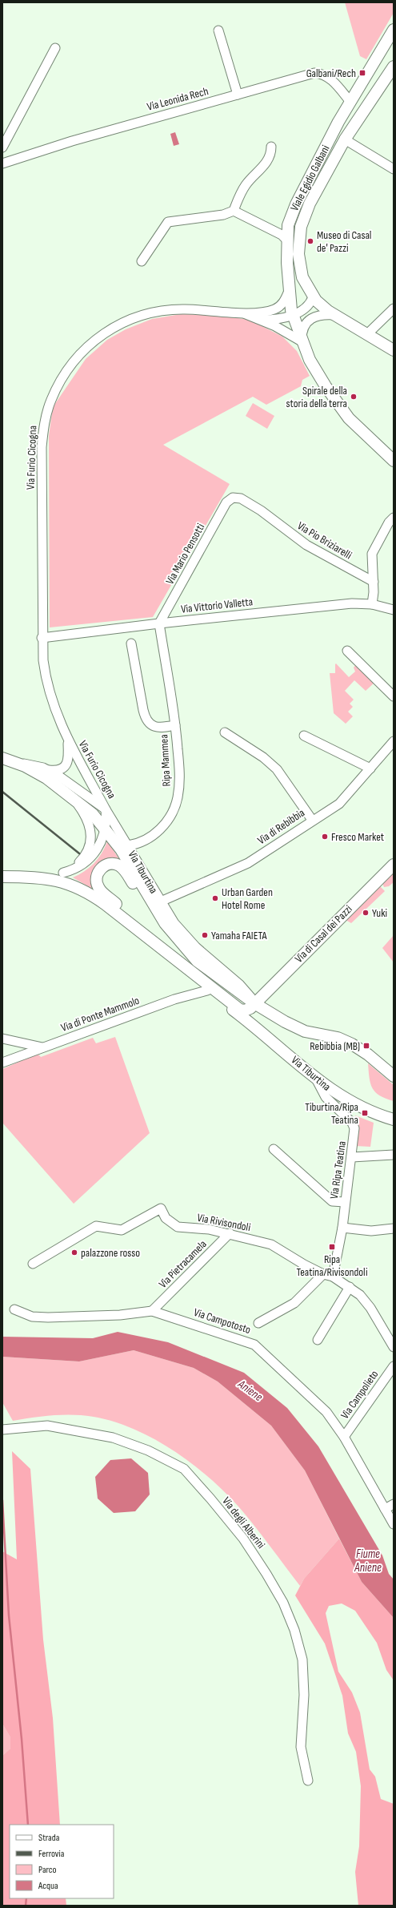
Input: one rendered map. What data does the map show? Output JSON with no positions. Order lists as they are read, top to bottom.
{
  "streets": {
    "main road": ["Viale Egidio Galbani", "Via Tiburtina", "Via di Casal dei Pazzi"],
    "street": [
      "Via Leonida Rech",
      "Via Furio Cicogna",
      "Via Pio Briziarelli",
      "Via Mario Pensotti",
      "Via Vittorio Valletta",
      "Ripa Mammea",
      "Via di Rebibbia",
      "Via di Ponte Mammolo",
      "Via Ripa Teatina",
      "Via Rivisondoli",
      "Via Pietracamela",
      "Via Campotosto",
      "Via Campolieto",
      "Via degli Alberini"
    ]
  },
  "crossings": [
    ["Via Leonida Rech", "Viale Egidio Galbani"],
    ["Viale Egidio Galbani", "Via Furio Cicogna"],
    ["Via Furio Cicogna", "Via Vittorio Valletta"],
    ["Via Furio Cicogna", "Via Tiburtina"],
    ["Via Pio Briziarelli", "Via Mario Pensotti"],
    ["Via Mario Pensotti", "Via Vittorio Valletta"],
    ["Via Mario Pensotti", "Ripa Mammea"],
    ["Via Vittorio Valletta", "Ripa Mammea"],
    ["Ripa Mammea", "Via Tiburtina"],
    ["Via di Rebibbia", "Via Tiburtina"],
    ["Via Tiburtina", "Via di Casal dei Pazzi"],
    ["Via Tiburtina", "Via di Ponte Mammolo"],
    ["Via Tiburtina", "Via Ripa Teatina"],
    ["Via Ripa Teatina", "Via Rivisondoli"],
    ["Via Rivisondoli", "Via Pietracamela"],
    ["Via Pietracamela", "Via Campotosto"],
    ["Via Campotosto", "Via Campolieto"]
  ],
  "water": ["Aniene", "Fiume Aniene"],
  "places": {
    "transit": [
      "Galbani/Rech",
      "Rebibbia (MB)",
      "Tiburtina/Ripa Teatina",
      "Ripa Teatina/Rivisondoli"
    ],
    "other": [
      "Museo di Casal de' Pazzi",
      "Spirale della storia della terra",
      "Fresco Market",
      "Urban Garden Hotel Rome",
      "Yuki",
      "Yamaha FAIETA",
      "palazzone rosso"
    ]
  },
  "legend": [
    "Strada",
    "Ferrovia",
    "Parco",
    "Acqua"
  ]
}
